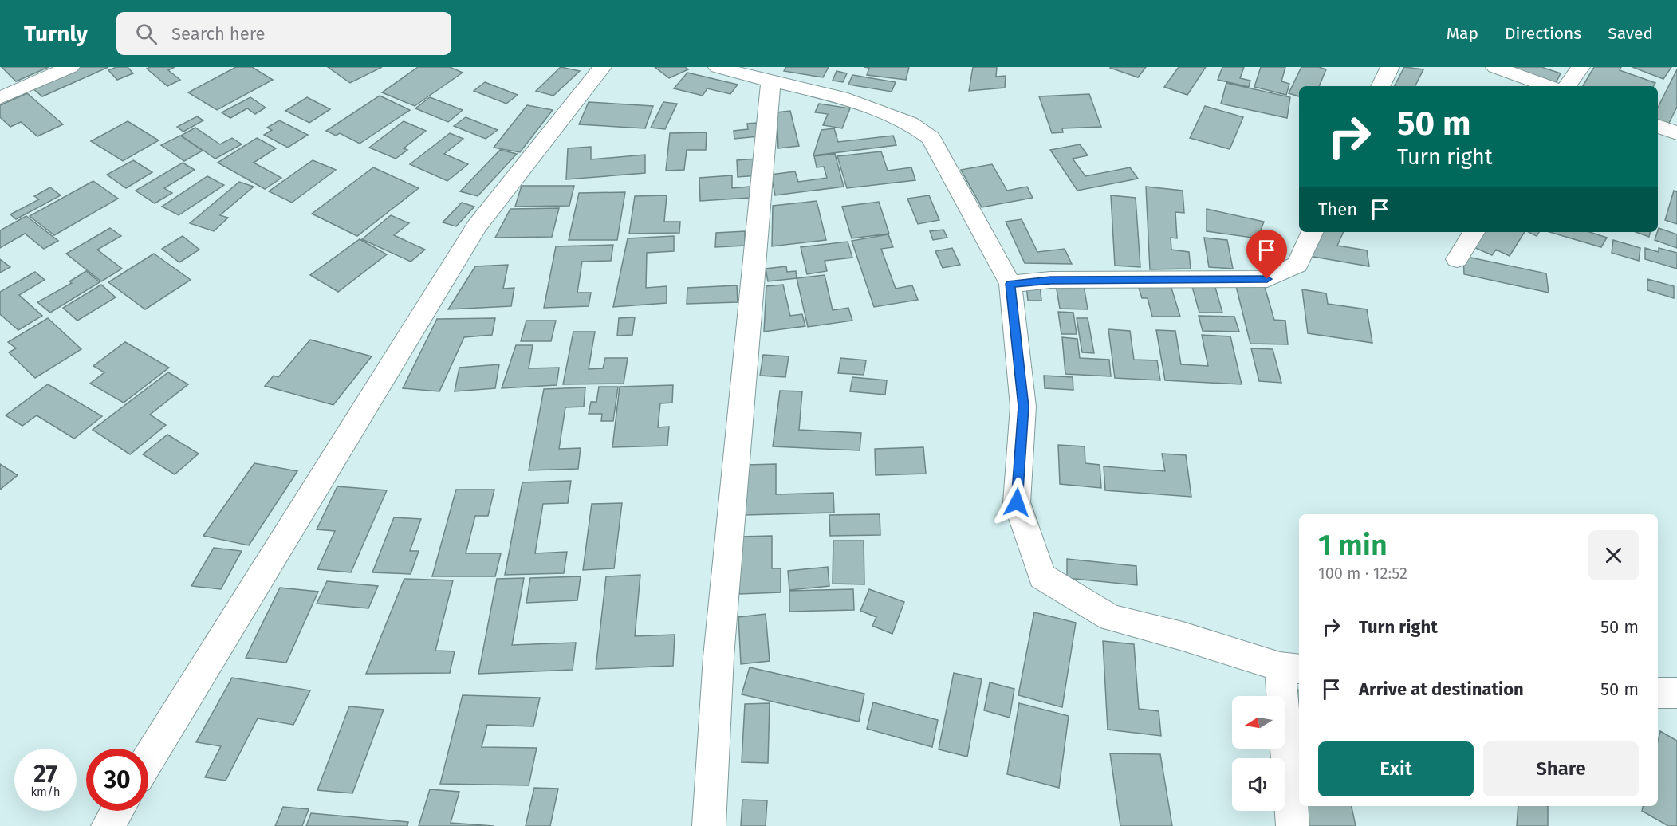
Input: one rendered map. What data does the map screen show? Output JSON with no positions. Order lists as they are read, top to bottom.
{
  "north": "left",
  "page": {
    "header": "Turnly",
    "search": "Search here",
    "nav": ["Map", "Directions", "Saved"],
    "turn": ["50 m", "Turn right"],
    "then": "Then",
    "heading": ["1 min", "100 m · 12:52"],
    "list": [
      {
        "name": "Turn right",
        "value": "50 m"
      },
      {
        "name": "Arrive at destination",
        "value": "50 m"
      }
    ],
    "buttons": ["Exit", "Share"],
    "speed": "27 km/h",
    "limit": "30"
  }
}
